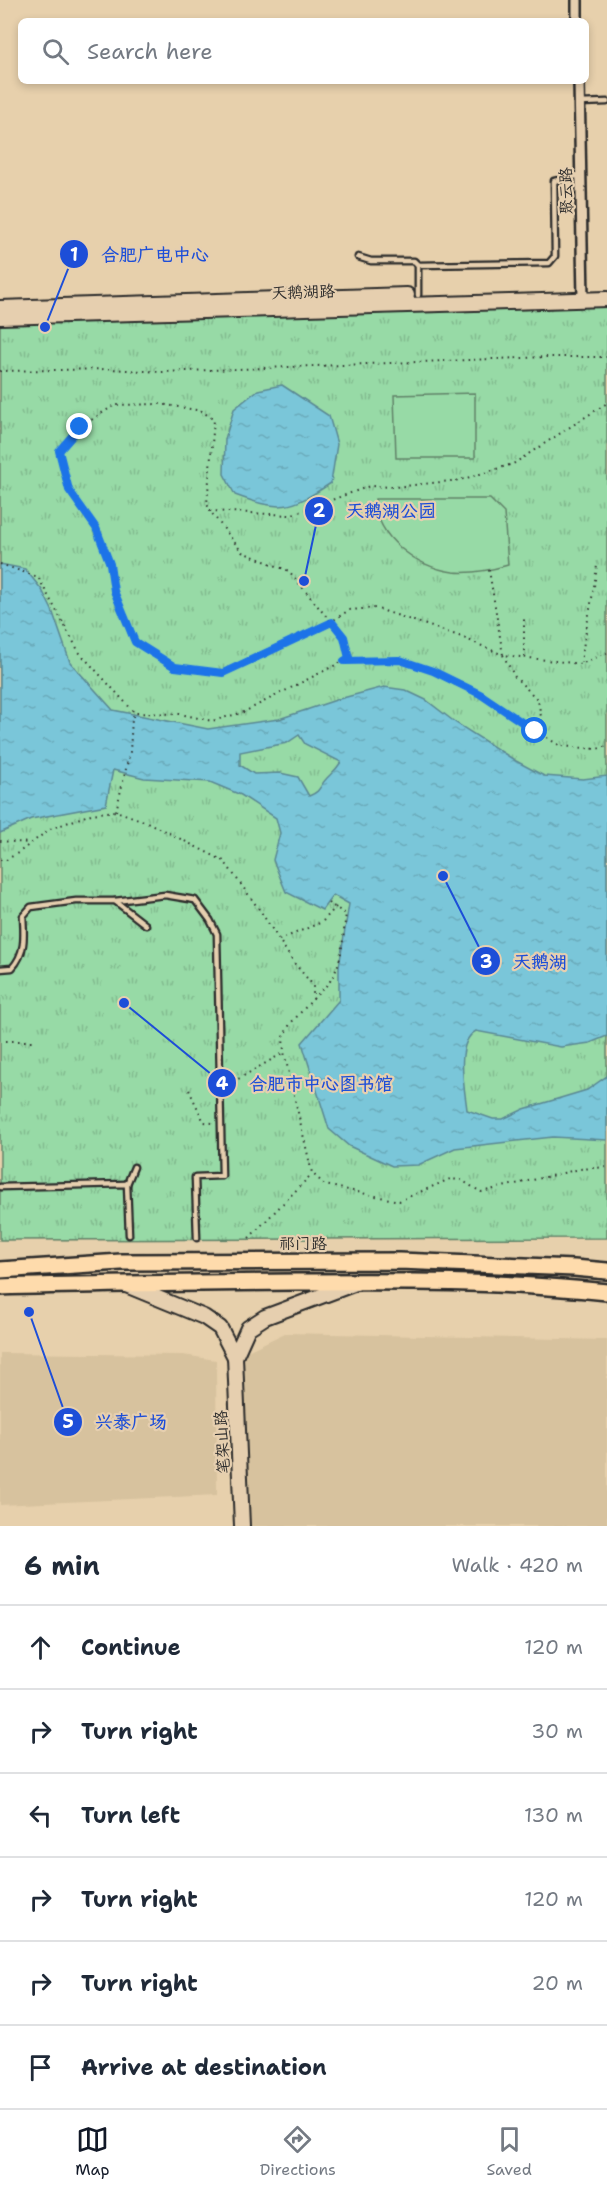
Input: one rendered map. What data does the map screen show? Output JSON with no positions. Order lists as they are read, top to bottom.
{
  "streets": {
    "main road": ["祁门路"],
    "street": ["聚云路", "天鹅湖路", "笔架山路"]
  },
  "crossings": [
    ["聚云路", "天鹅湖路"]
  ],
  "places": [
    "合肥广电中心",
    "天鹅湖公园",
    "天鹅湖",
    "合肥市中心图书馆",
    "兴泰广场"
  ],
  "page": {
    "search": "Search here",
    "heading": ["6 min", "Walk · 420 m"],
    "list": [
      ["Continue", "120 m"],
      ["Turn right", "30 m"],
      ["Turn left", "130 m"],
      ["Turn right", "120 m"],
      ["Turn right", "20 m"],
      "Arrive at destination"
    ],
    "nav": ["Map", "Directions", "Saved"]
  }
}
